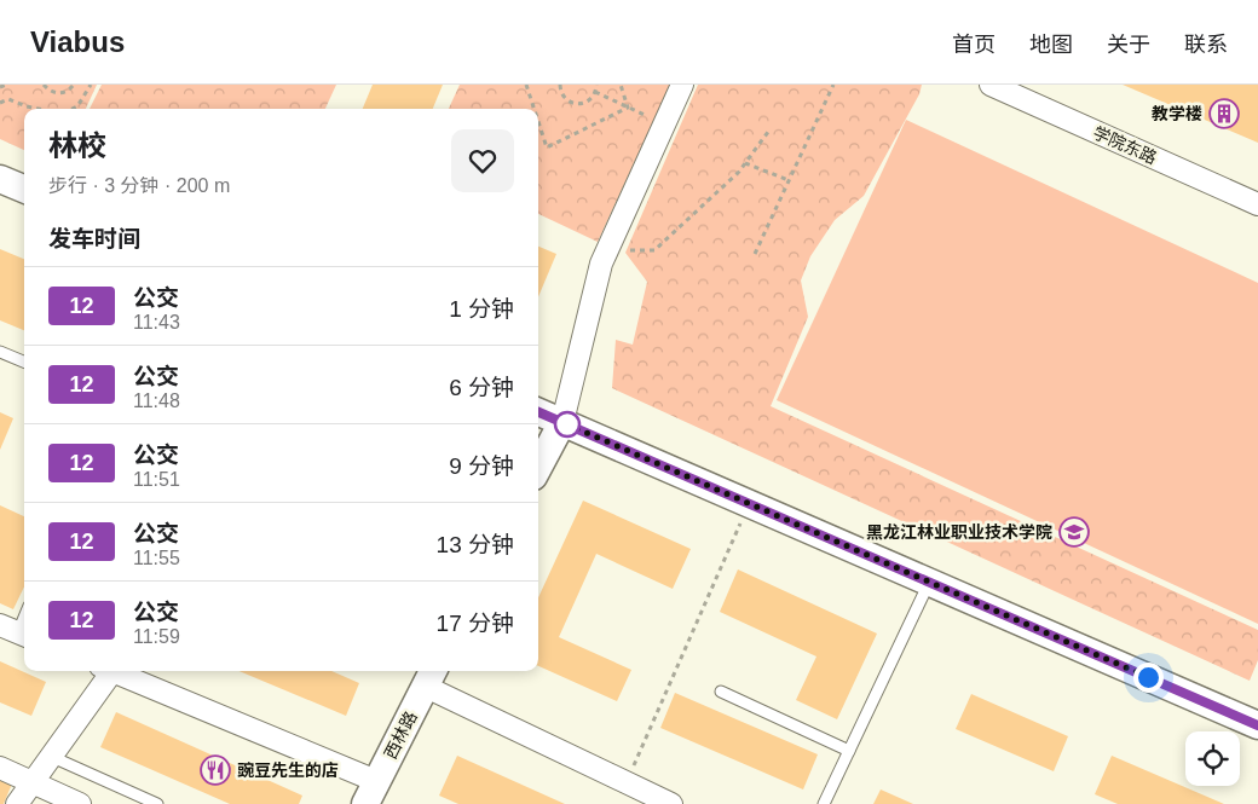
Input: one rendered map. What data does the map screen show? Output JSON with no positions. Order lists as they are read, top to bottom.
{
  "streets": {
    "street": ["学院东路", "西林路"]
  },
  "places": {
    "building": ["教学楼"],
    "school or university": ["黑龙江林业职业技术学院"],
    "restaurant": ["豌豆先生的店"]
  },
  "lines": ["bus line 12"],
  "page": {
    "header": "Viabus",
    "nav": [
      "首页",
      "地图",
      "关于",
      "联系"
    ],
    "heading": [
      ["林校", "步行 · 3 分钟 · 200 m"],
      "发车时间"
    ],
    "list": [
      {
        "mark": "12",
        "name": "公交",
        "note": "11:43",
        "value": "1 分钟"
      },
      {
        "mark": "12",
        "name": "公交",
        "note": "11:48",
        "value": "6 分钟"
      },
      {
        "mark": "12",
        "name": "公交",
        "note": "11:51",
        "value": "9 分钟"
      },
      {
        "mark": "12",
        "name": "公交",
        "note": "11:55",
        "value": "13 分钟"
      },
      {
        "mark": "12",
        "name": "公交",
        "note": "11:59",
        "value": "17 分钟"
      }
    ]
  }
}
